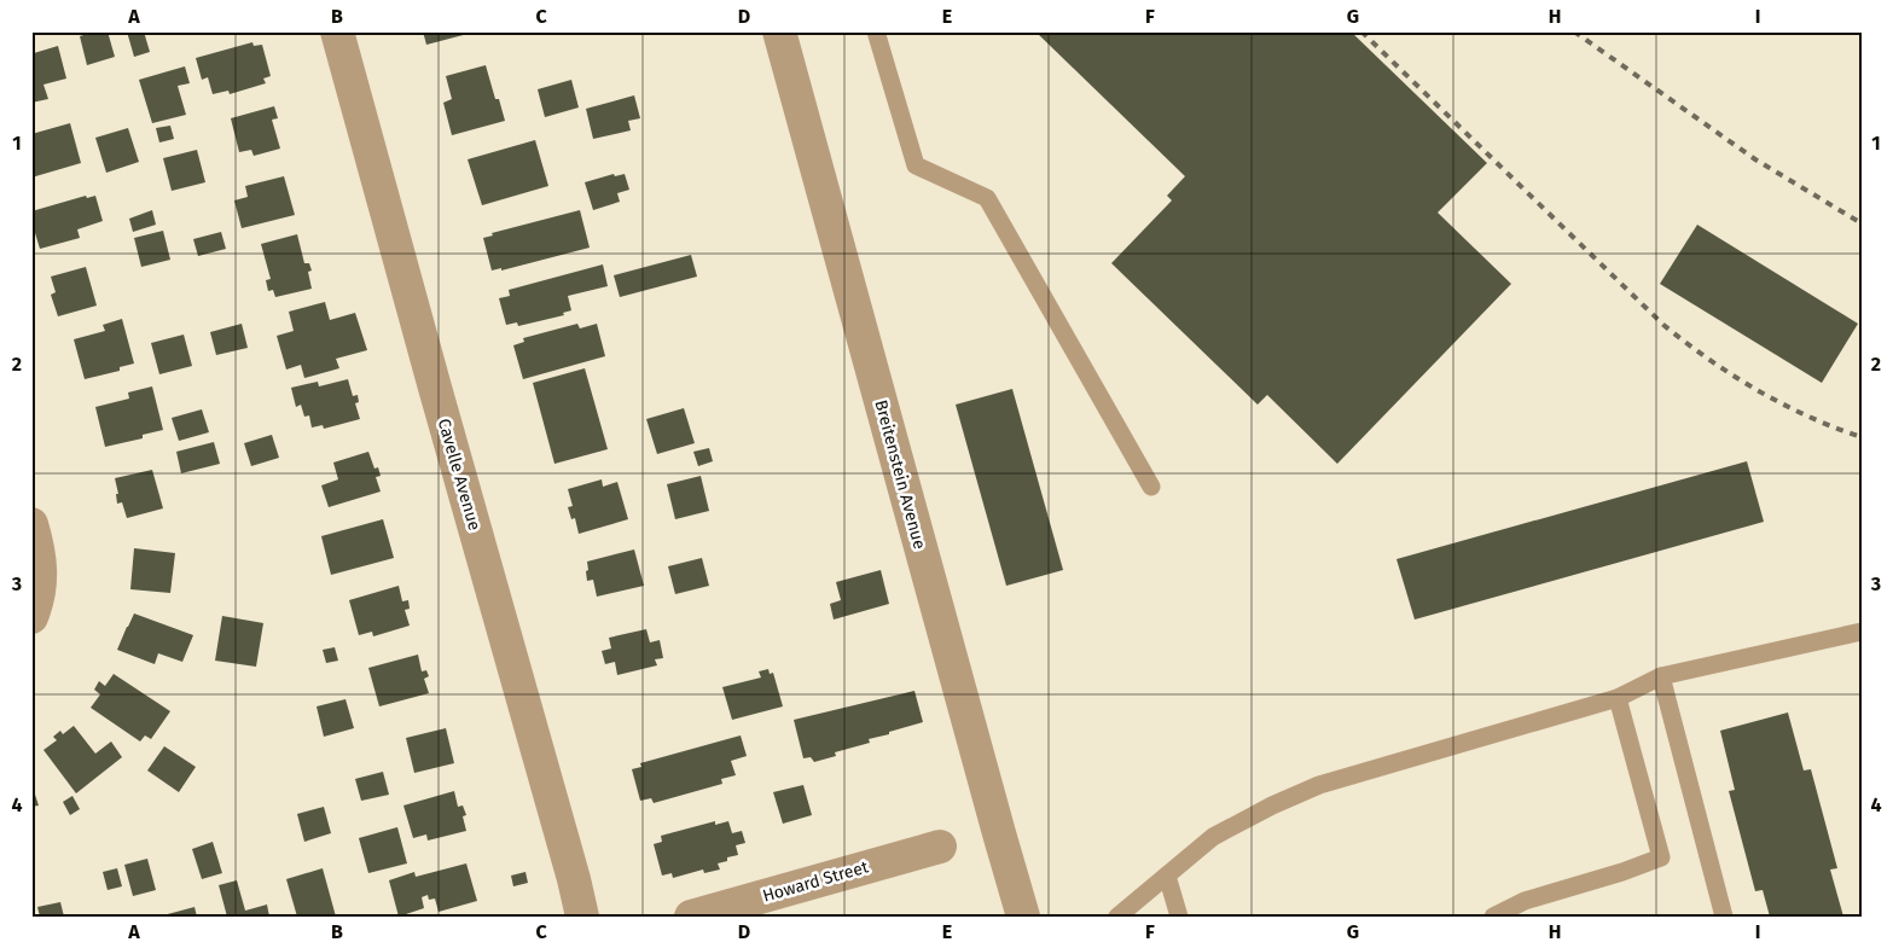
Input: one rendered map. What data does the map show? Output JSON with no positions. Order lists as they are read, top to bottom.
{
  "streets": {
    "street": ["Cavelle Avenue", "Breitenstein Avenue", "Howard Street"]
  },
  "grid": {
    "columns": [
      "A",
      "B",
      "C",
      "D",
      "E",
      "F",
      "G",
      "H",
      "I"
    ],
    "rows": [
      "1",
      "2",
      "3",
      "4"
    ]
  }
}
